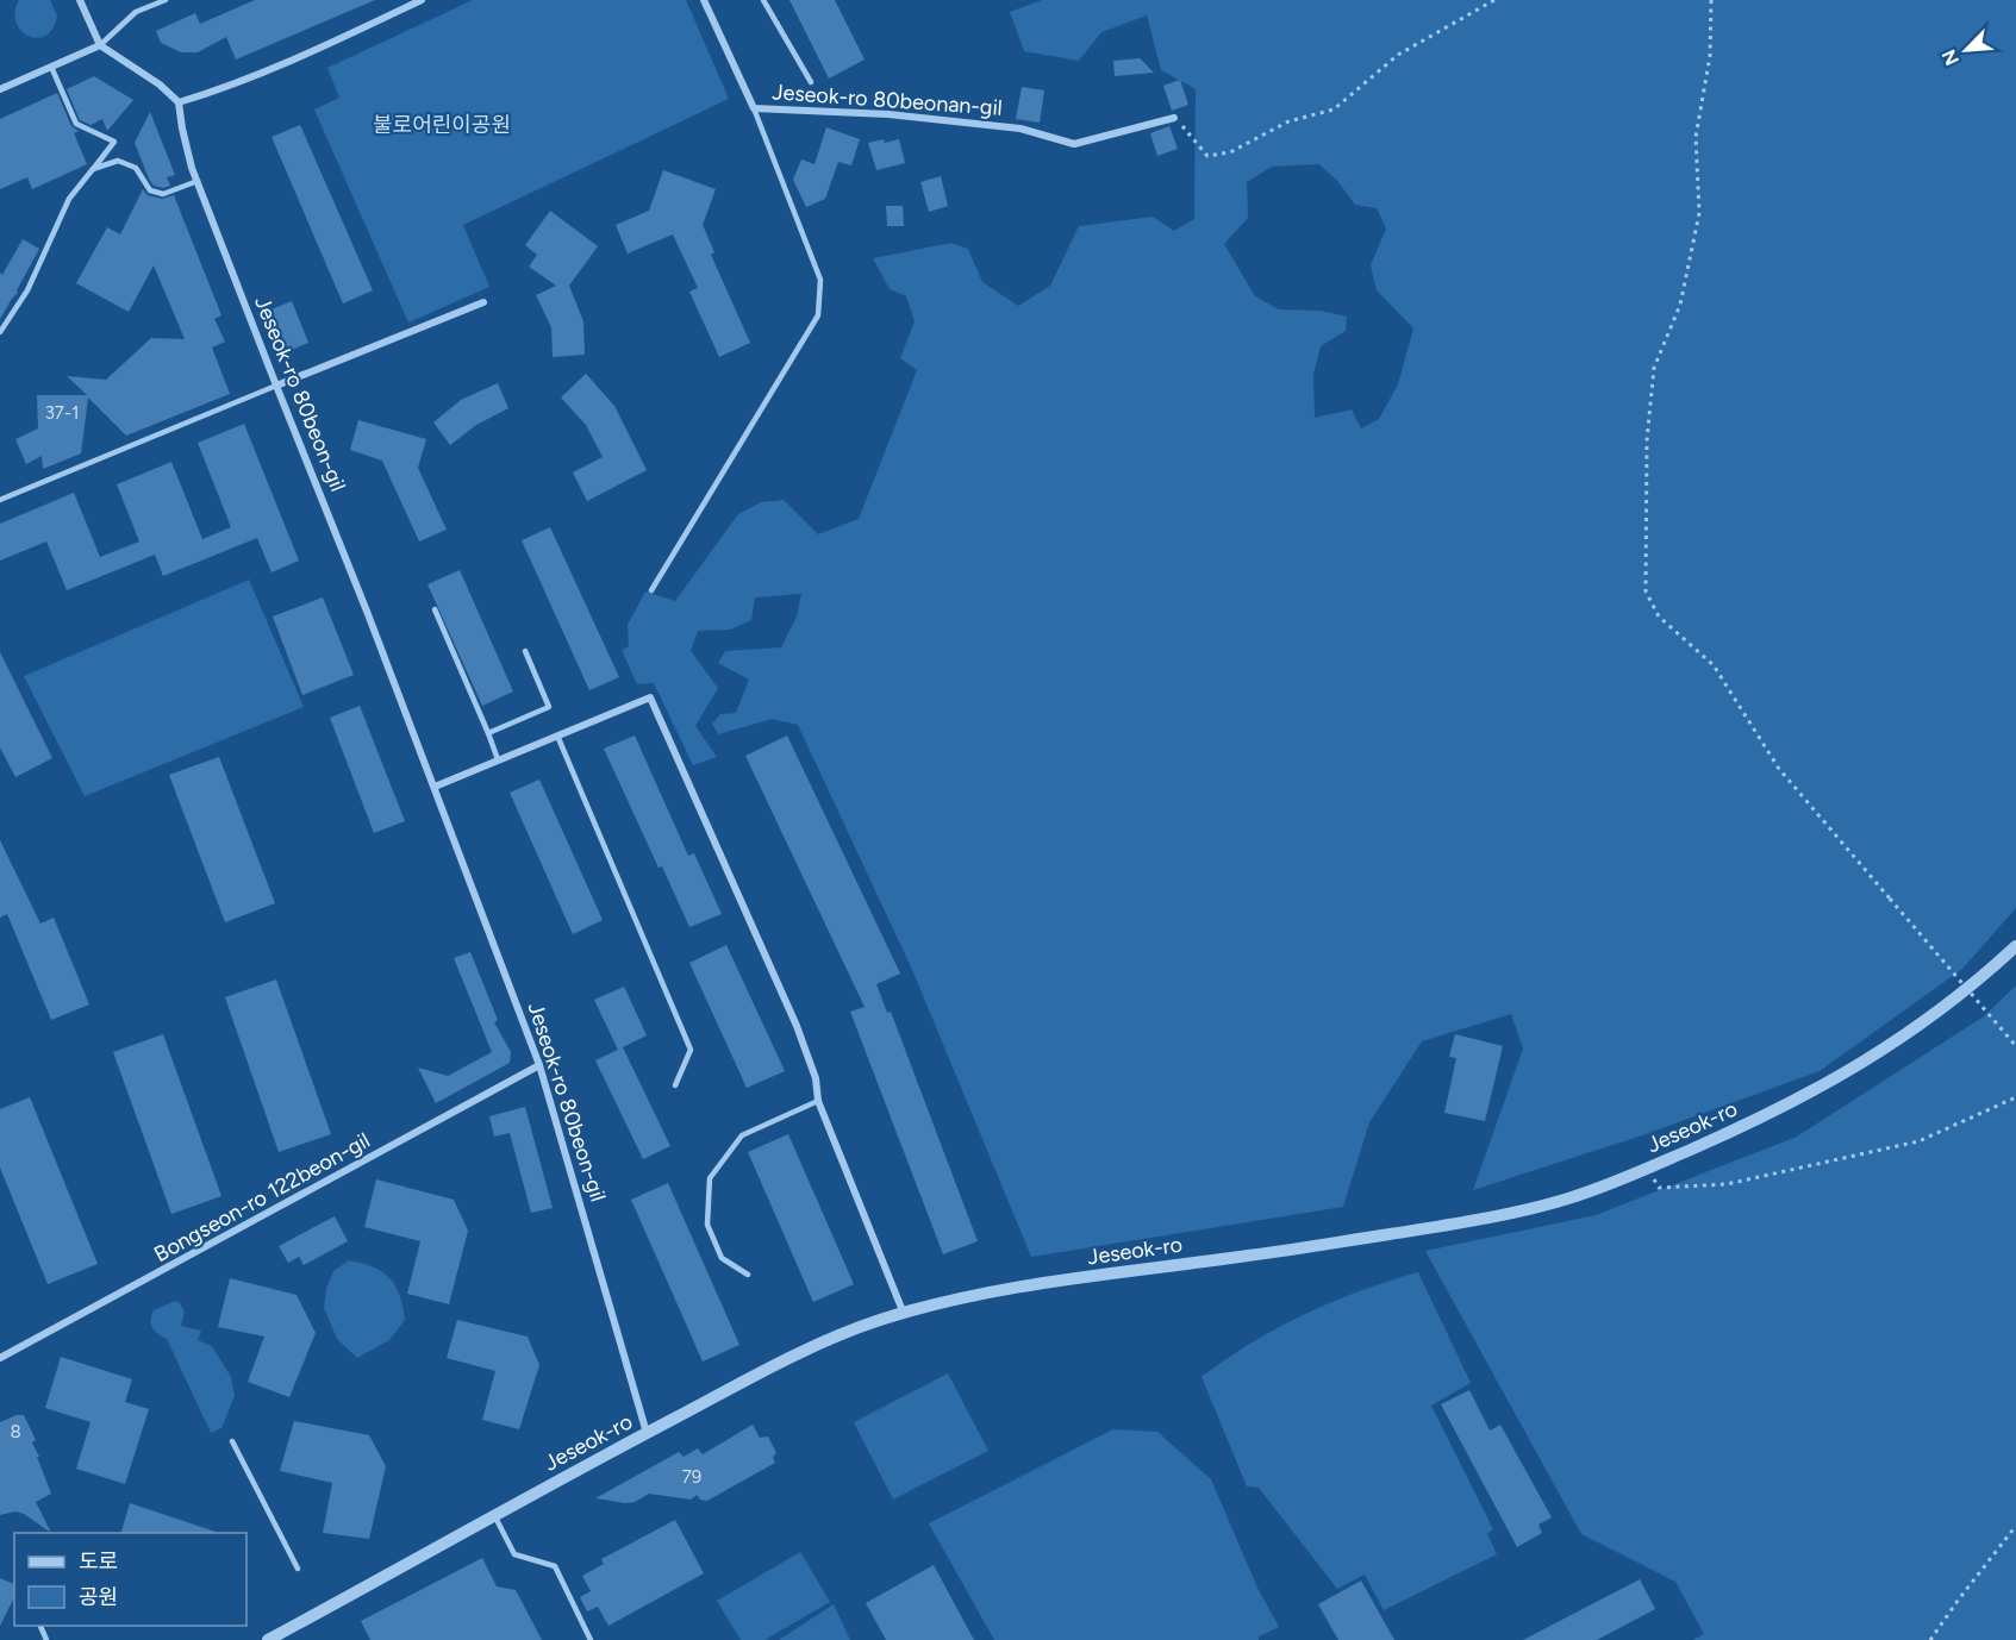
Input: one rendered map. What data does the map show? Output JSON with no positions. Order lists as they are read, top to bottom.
{
  "streets": {
    "street": [
      "Jeseok-ro 80beonan-gil",
      "Jeseok-ro 80beon-gil",
      "Jeseok-ro",
      "Bongseon-ro 122beon-gil"
    ]
  },
  "crossings": [
    ["Jeseok-ro 80beon-gil", "Jeseok-ro"],
    ["Jeseok-ro 80beon-gil", "Bongseon-ro 122beon-gil"]
  ],
  "parks": ["불로어린이공원"],
  "house_numbers": ["37-1", "8", "79"],
  "legend": ["도로", "공원"],
  "north": "bottom left"
}
